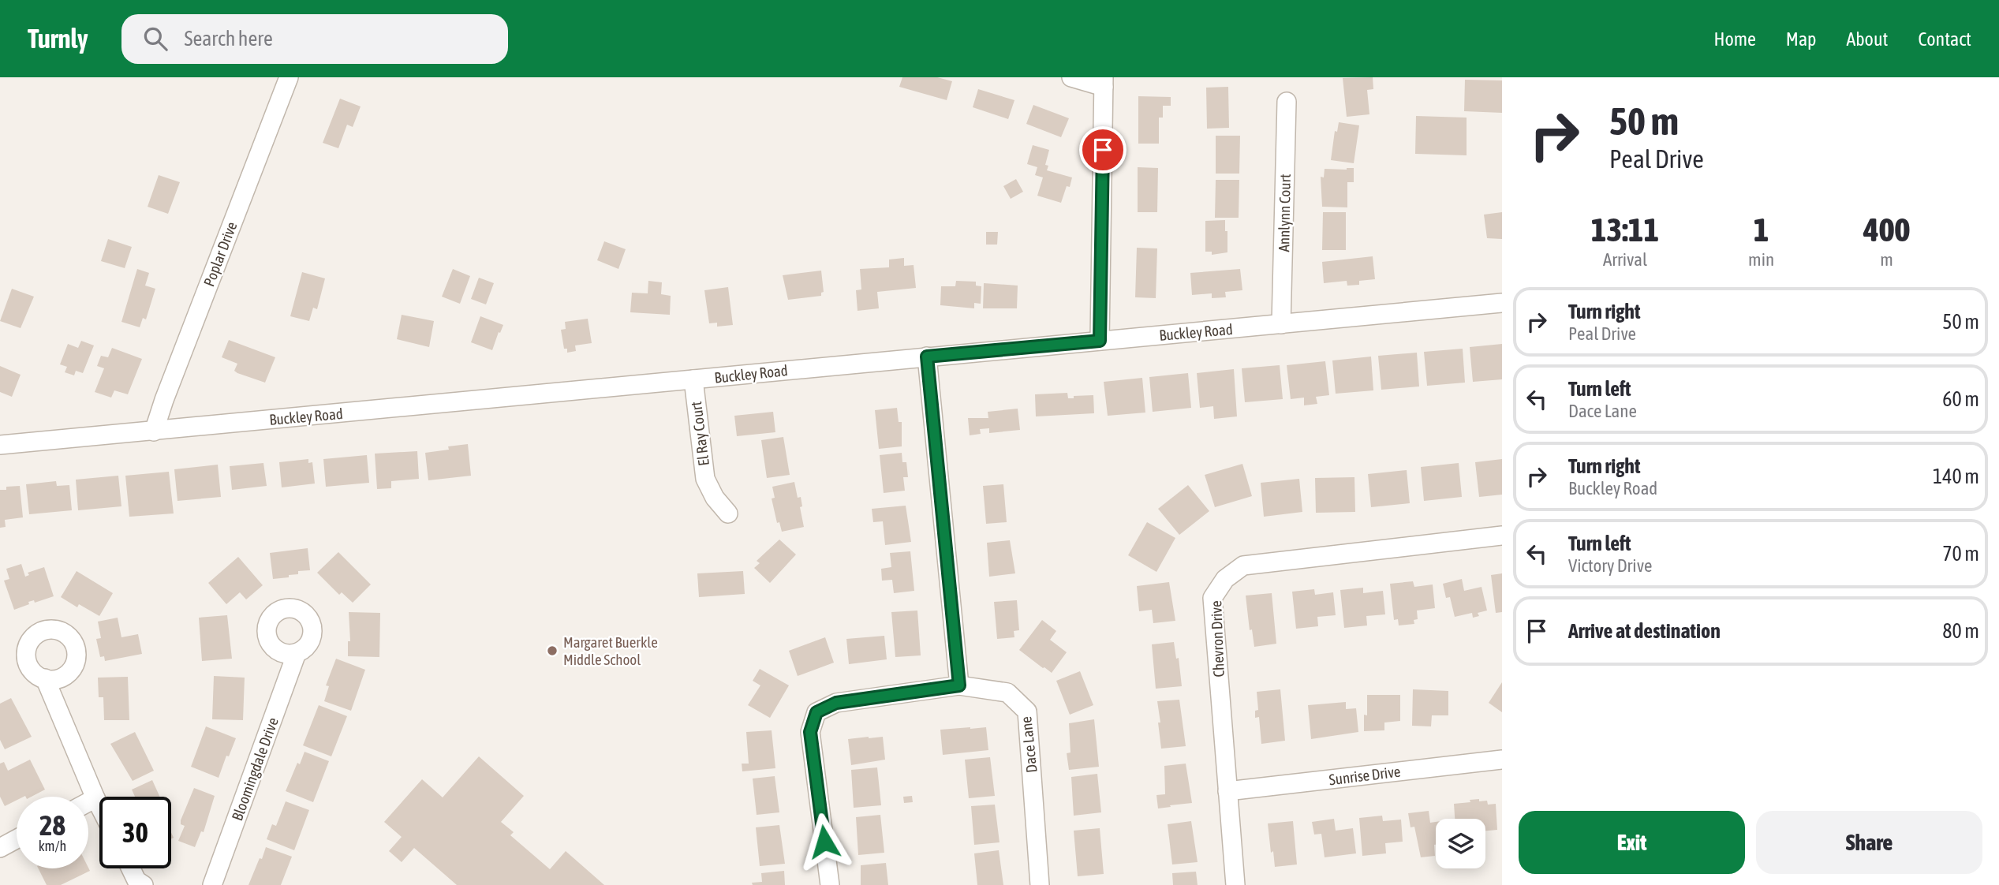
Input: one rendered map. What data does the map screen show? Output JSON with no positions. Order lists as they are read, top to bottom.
{
  "streets": {
    "street": [
      "Annlynn Court",
      "Poplar Drive",
      "Buckley Road",
      "El Ray Court",
      "Chevron Drive",
      "Dace Lane",
      "Bloomingdale Drive",
      "Sunrise Drive"
    ]
  },
  "crossings": [
    ["Annlynn Court", "Buckley Road"],
    ["Poplar Drive", "Buckley Road"],
    ["Buckley Road", "El Ray Court"],
    ["Chevron Drive", "Sunrise Drive"]
  ],
  "places": ["Margaret Buerkle Middle School"],
  "page": {
    "header": "Turnly",
    "search": "Search here",
    "nav": [
      "Home",
      "Map",
      "About",
      "Contact"
    ],
    "turn": ["50 m", "Peal Drive"],
    "eta": [
      "13:11",
      "Arrival",
      "1",
      "min",
      "400",
      "m"
    ],
    "list": [
      {
        "name": "Turn right",
        "note": "Peal Drive",
        "value": "50 m"
      },
      {
        "name": "Turn left",
        "note": "Dace Lane",
        "value": "60 m"
      },
      {
        "name": "Turn right",
        "note": "Buckley Road",
        "value": "140 m"
      },
      {
        "name": "Turn left",
        "note": "Victory Drive",
        "value": "70 m"
      },
      {
        "name": "Arrive at destination",
        "value": "80 m"
      }
    ],
    "speed": "28 km/h",
    "limit": "30",
    "buttons": ["Exit", "Share"]
  }
}
